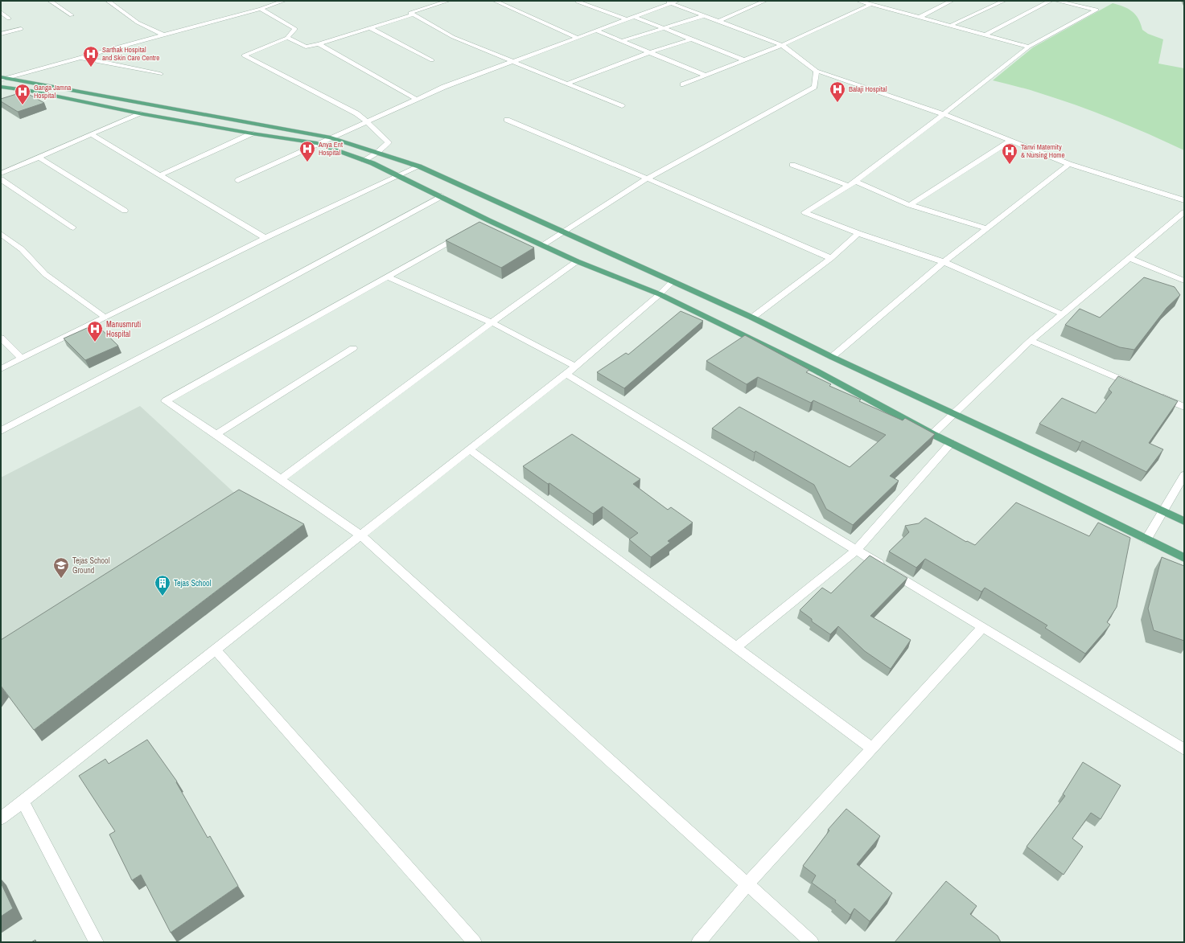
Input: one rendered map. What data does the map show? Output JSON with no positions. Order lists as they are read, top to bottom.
{
  "places": {
    "hospital": [
      "Sarthak Hospital and Skin Care Centre",
      "Balaji Hospital",
      "Ganga Jamna Hospital",
      "Anya Ent Hospital",
      "Tanvi Maternity & Nursing Home",
      "Manusmruti Hospital"
    ],
    "school or university": ["Tejas School Ground"],
    "building": ["Tejas School"]
  }
}
